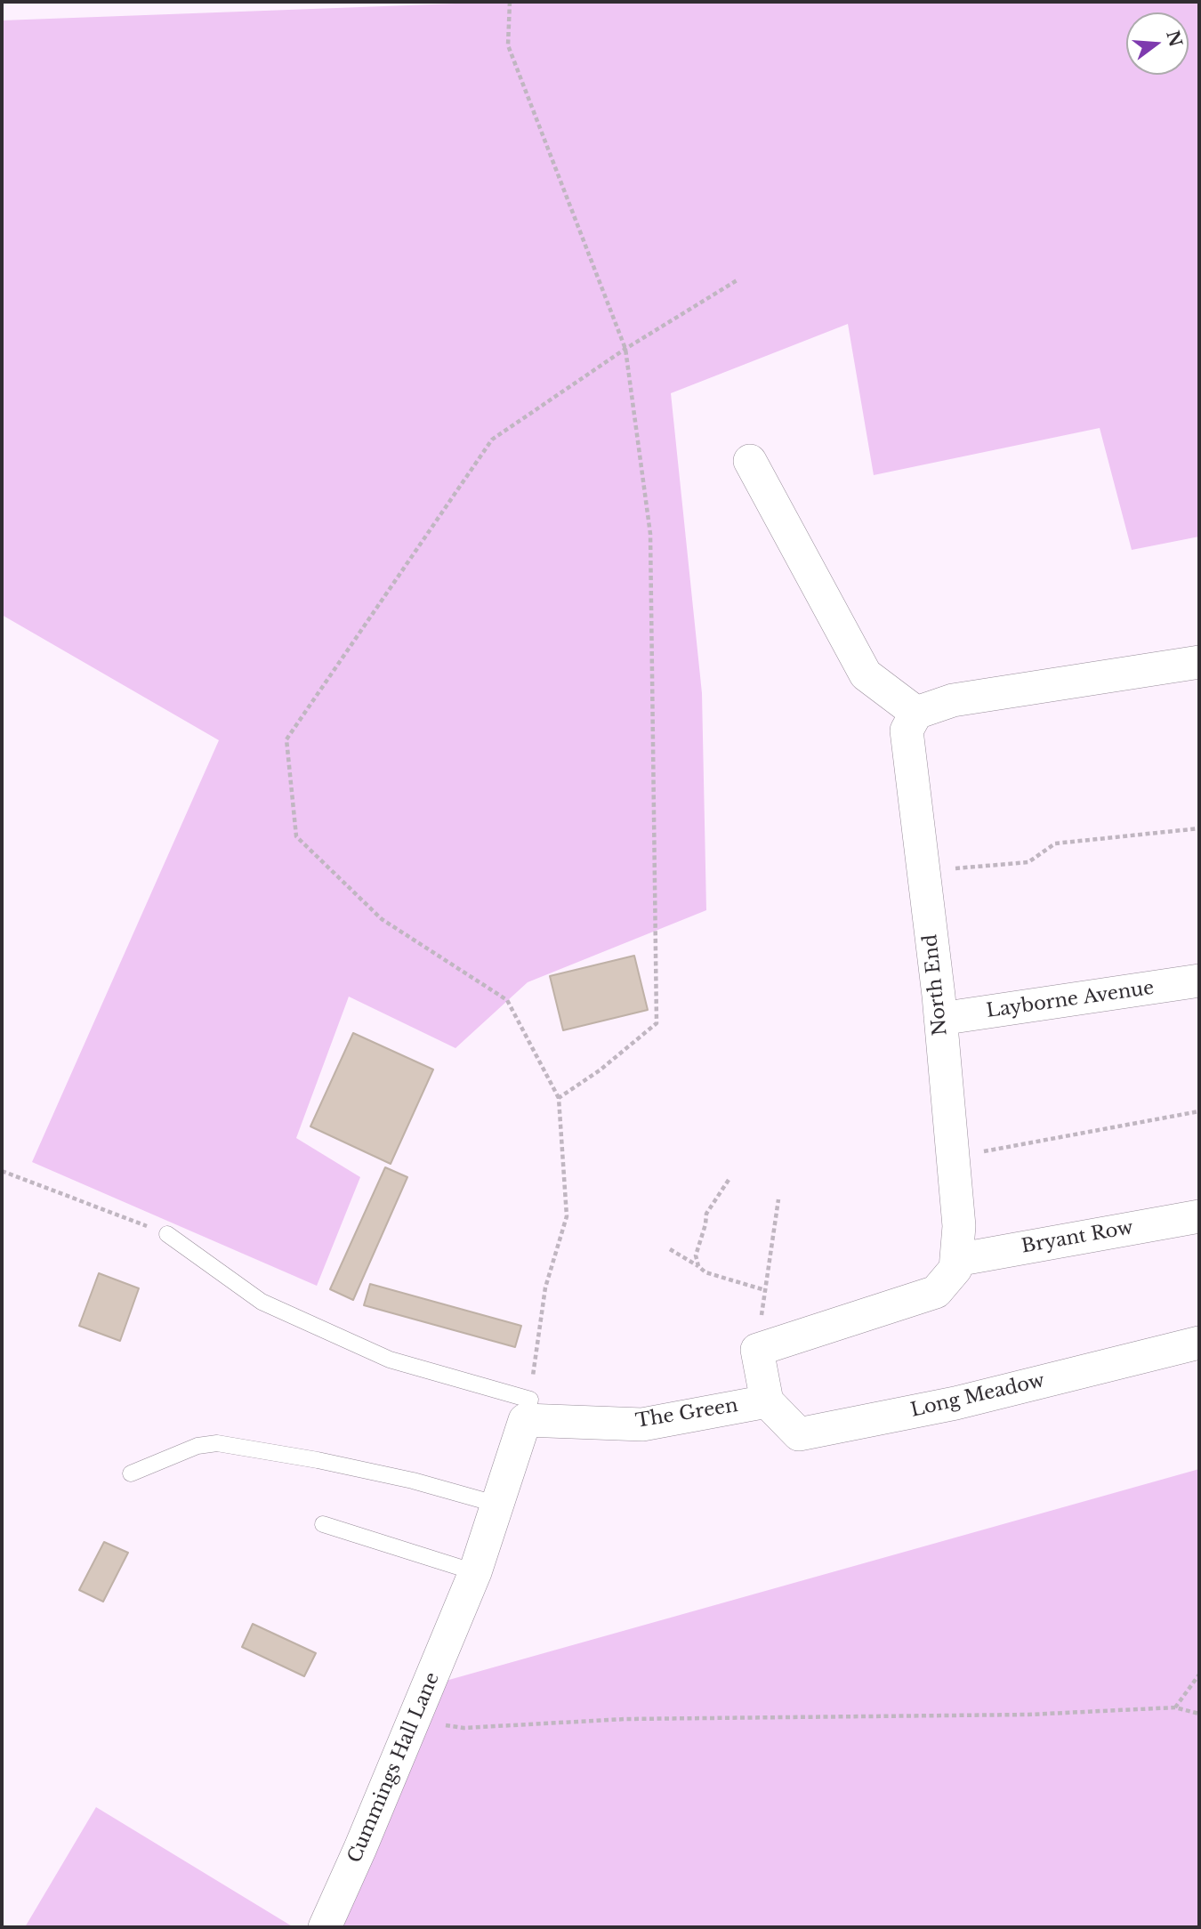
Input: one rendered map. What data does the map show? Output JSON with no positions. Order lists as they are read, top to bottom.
{
  "streets": {
    "street": [
      "North End",
      "Layborne Avenue",
      "Bryant Row",
      "Long Meadow",
      "The Green",
      "Cummings Hall Lane"
    ]
  },
  "crossings": [
    ["North End", "Layborne Avenue"],
    ["North End", "Bryant Row"],
    ["Long Meadow", "The Green"]
  ],
  "north": "right"
}
